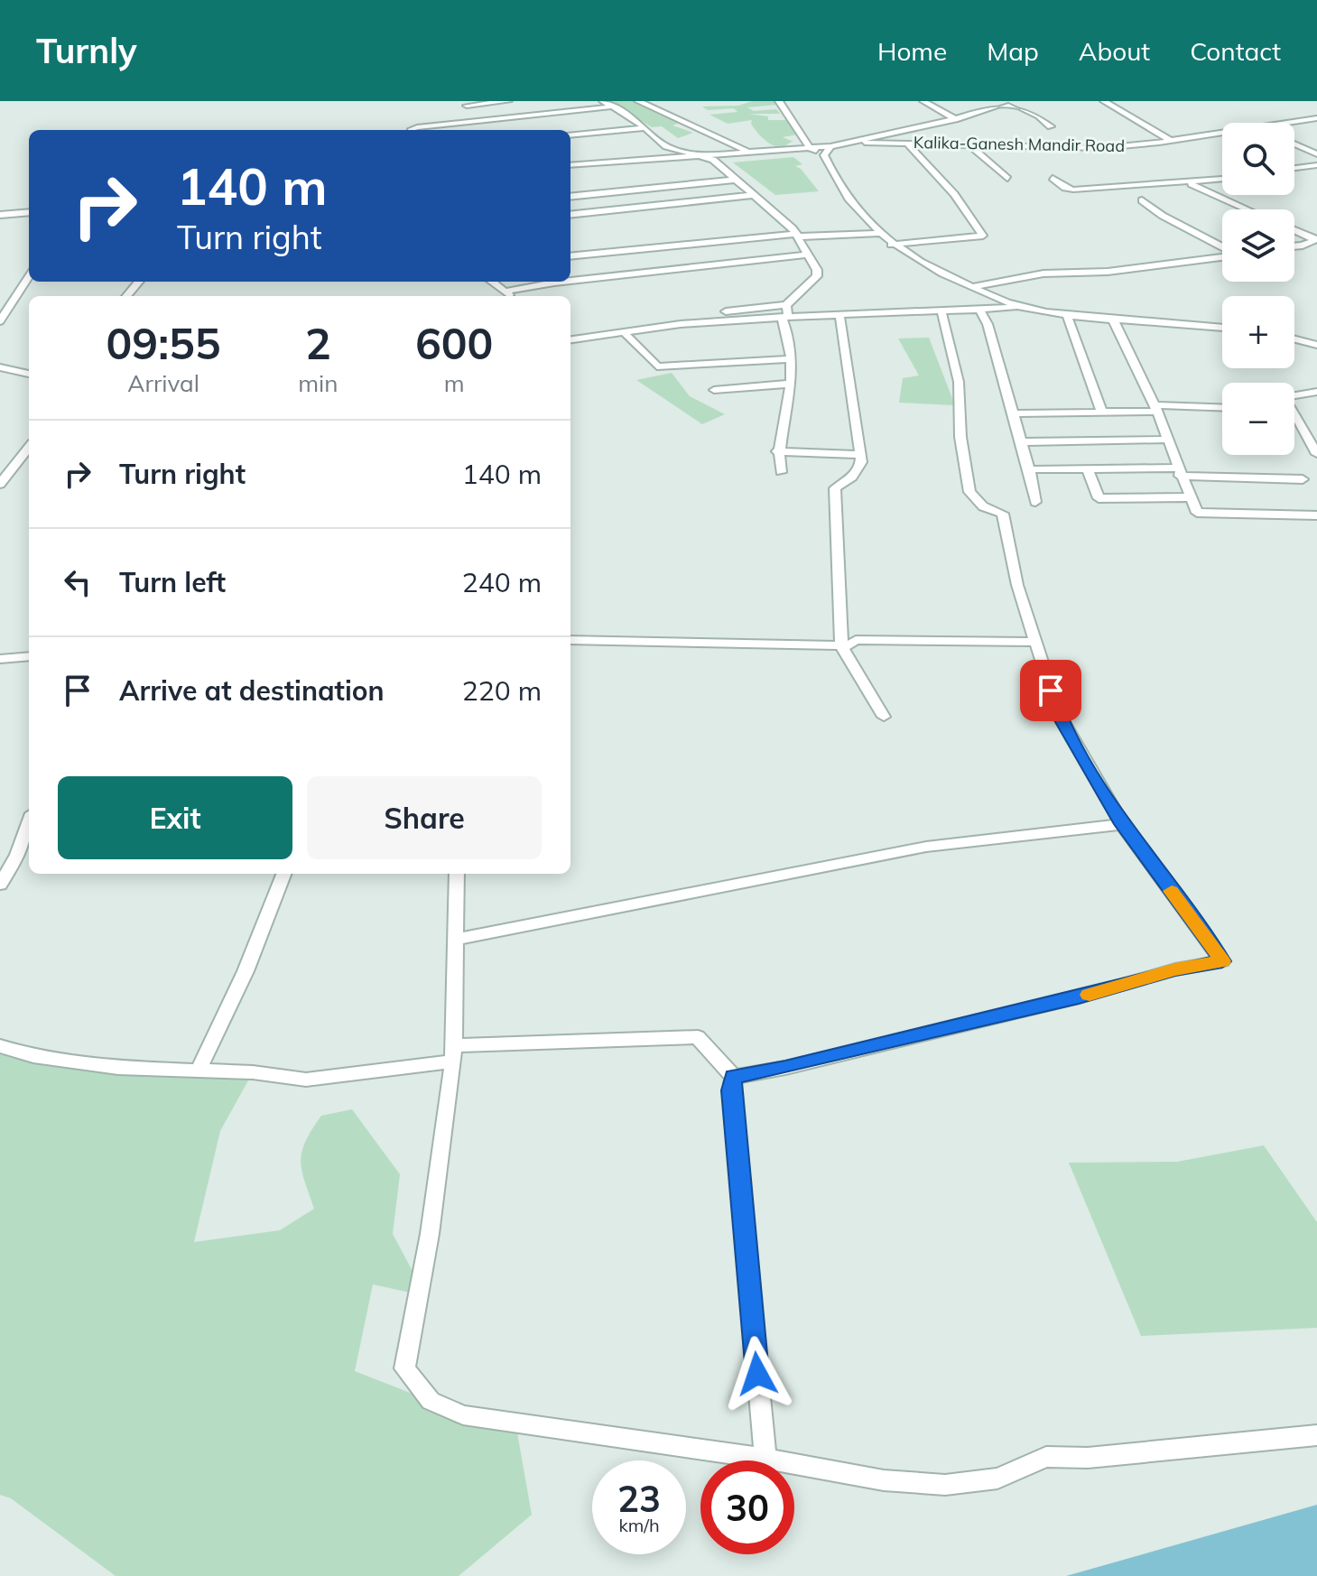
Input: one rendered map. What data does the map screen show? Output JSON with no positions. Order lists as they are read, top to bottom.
{
  "streets": {
    "street": ["Kalika-Ganesh Mandir Road"]
  },
  "page": {
    "header": "Turnly",
    "nav": [
      "Home",
      "Map",
      "About",
      "Contact"
    ],
    "map_buttons": ["+", "−"],
    "turn": ["140 m", "Turn right"],
    "eta": [
      "09:55",
      "Arrival",
      "2",
      "min",
      "600",
      "m"
    ],
    "list": [
      {
        "name": "Turn right",
        "value": "140 m"
      },
      {
        "name": "Turn left",
        "value": "240 m"
      },
      {
        "name": "Arrive at destination",
        "value": "220 m"
      }
    ],
    "buttons": ["Exit", "Share"],
    "speed": "23 km/h",
    "limit": "30"
  }
}
